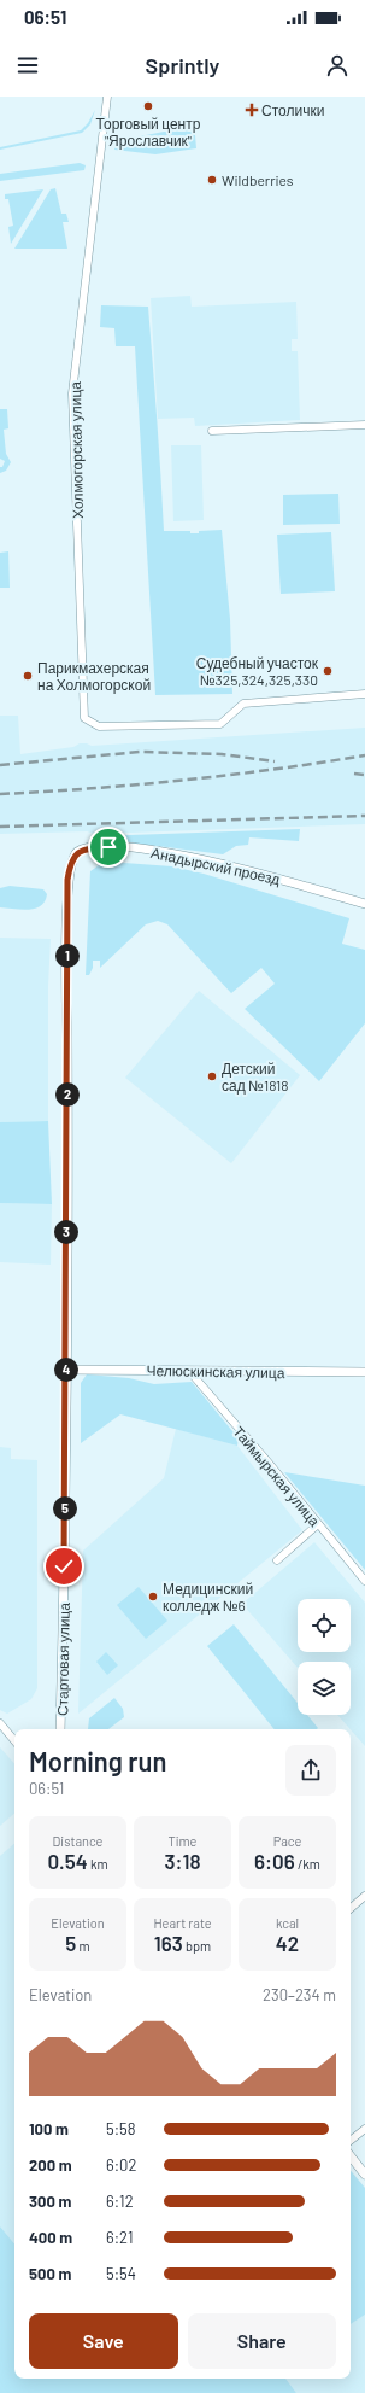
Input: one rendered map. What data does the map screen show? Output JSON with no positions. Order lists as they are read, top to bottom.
{
  "streets": {
    "street": [
      "Холмогорская улица",
      "Анадырский проезд",
      "Челюскинская улица",
      "Таймырская улица",
      "Стартовая улица"
    ]
  },
  "crossings": [
    ["Анадырский проезд", "Стартовая улица"],
    ["Челюскинская улица", "Таймырская улица"],
    ["Челюскинская улица", "Стартовая улица"]
  ],
  "places": {
    "other": [
      "Торговый центр \"Ярославчик\"",
      "Wildberries",
      "Судебный участок №325,324,325,330",
      "Парикмахерская на Холмогорской",
      "Детский сад №1818",
      "Медицинский колледж №6"
    ],
    "health": ["Столички"]
  },
  "page": {
    "status": "06:51",
    "header": "Sprintly",
    "pins": [
      "1",
      "2",
      "3",
      "4",
      "5"
    ],
    "heading": ["Morning run", "06:51"],
    "stats": [
      ["Distance", "0.54 km"],
      ["Time", "3:18"],
      ["Pace", "6:06 /km"],
      ["Elevation", "5 m"],
      ["Heart rate", "163 bpm"],
      ["kcal", "42"]
    ],
    "chart": ["Elevation", "230–234 m"],
    "list": [
      {
        "name": "100 m",
        "note": "5:58"
      },
      {
        "name": "200 m",
        "note": "6:02"
      },
      {
        "name": "300 m",
        "note": "6:12"
      },
      {
        "name": "400 m",
        "note": "6:21"
      },
      {
        "name": "500 m",
        "note": "5:54"
      }
    ],
    "buttons": ["Save", "Share"]
  }
}
